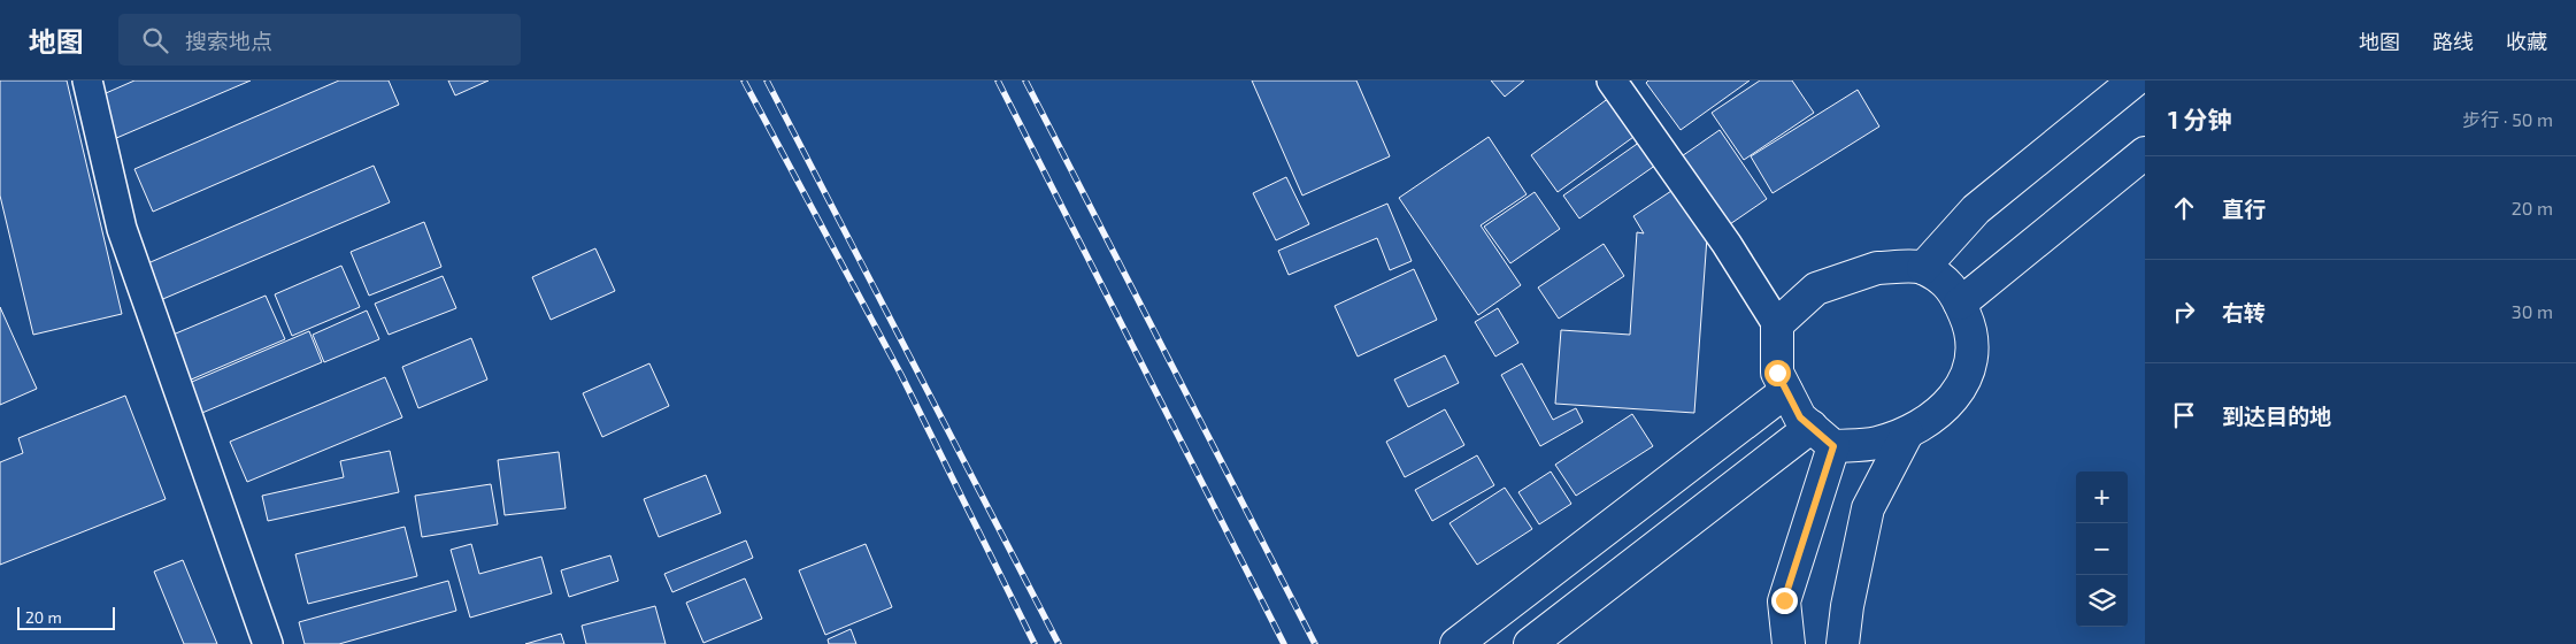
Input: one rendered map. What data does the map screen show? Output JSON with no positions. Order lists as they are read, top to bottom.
{
  "scale_bar": "20 m",
  "page": {
    "header": "地图",
    "search": "搜索地点",
    "nav": ["地图", "路线", "收藏"],
    "heading": ["1 分钟", "步行 · 50 m"],
    "list": [
      ["直行", "20 m"],
      ["右转", "30 m"],
      "到达目的地"
    ],
    "map_buttons": ["+", "−"],
    "scale": "20 m"
  }
}
